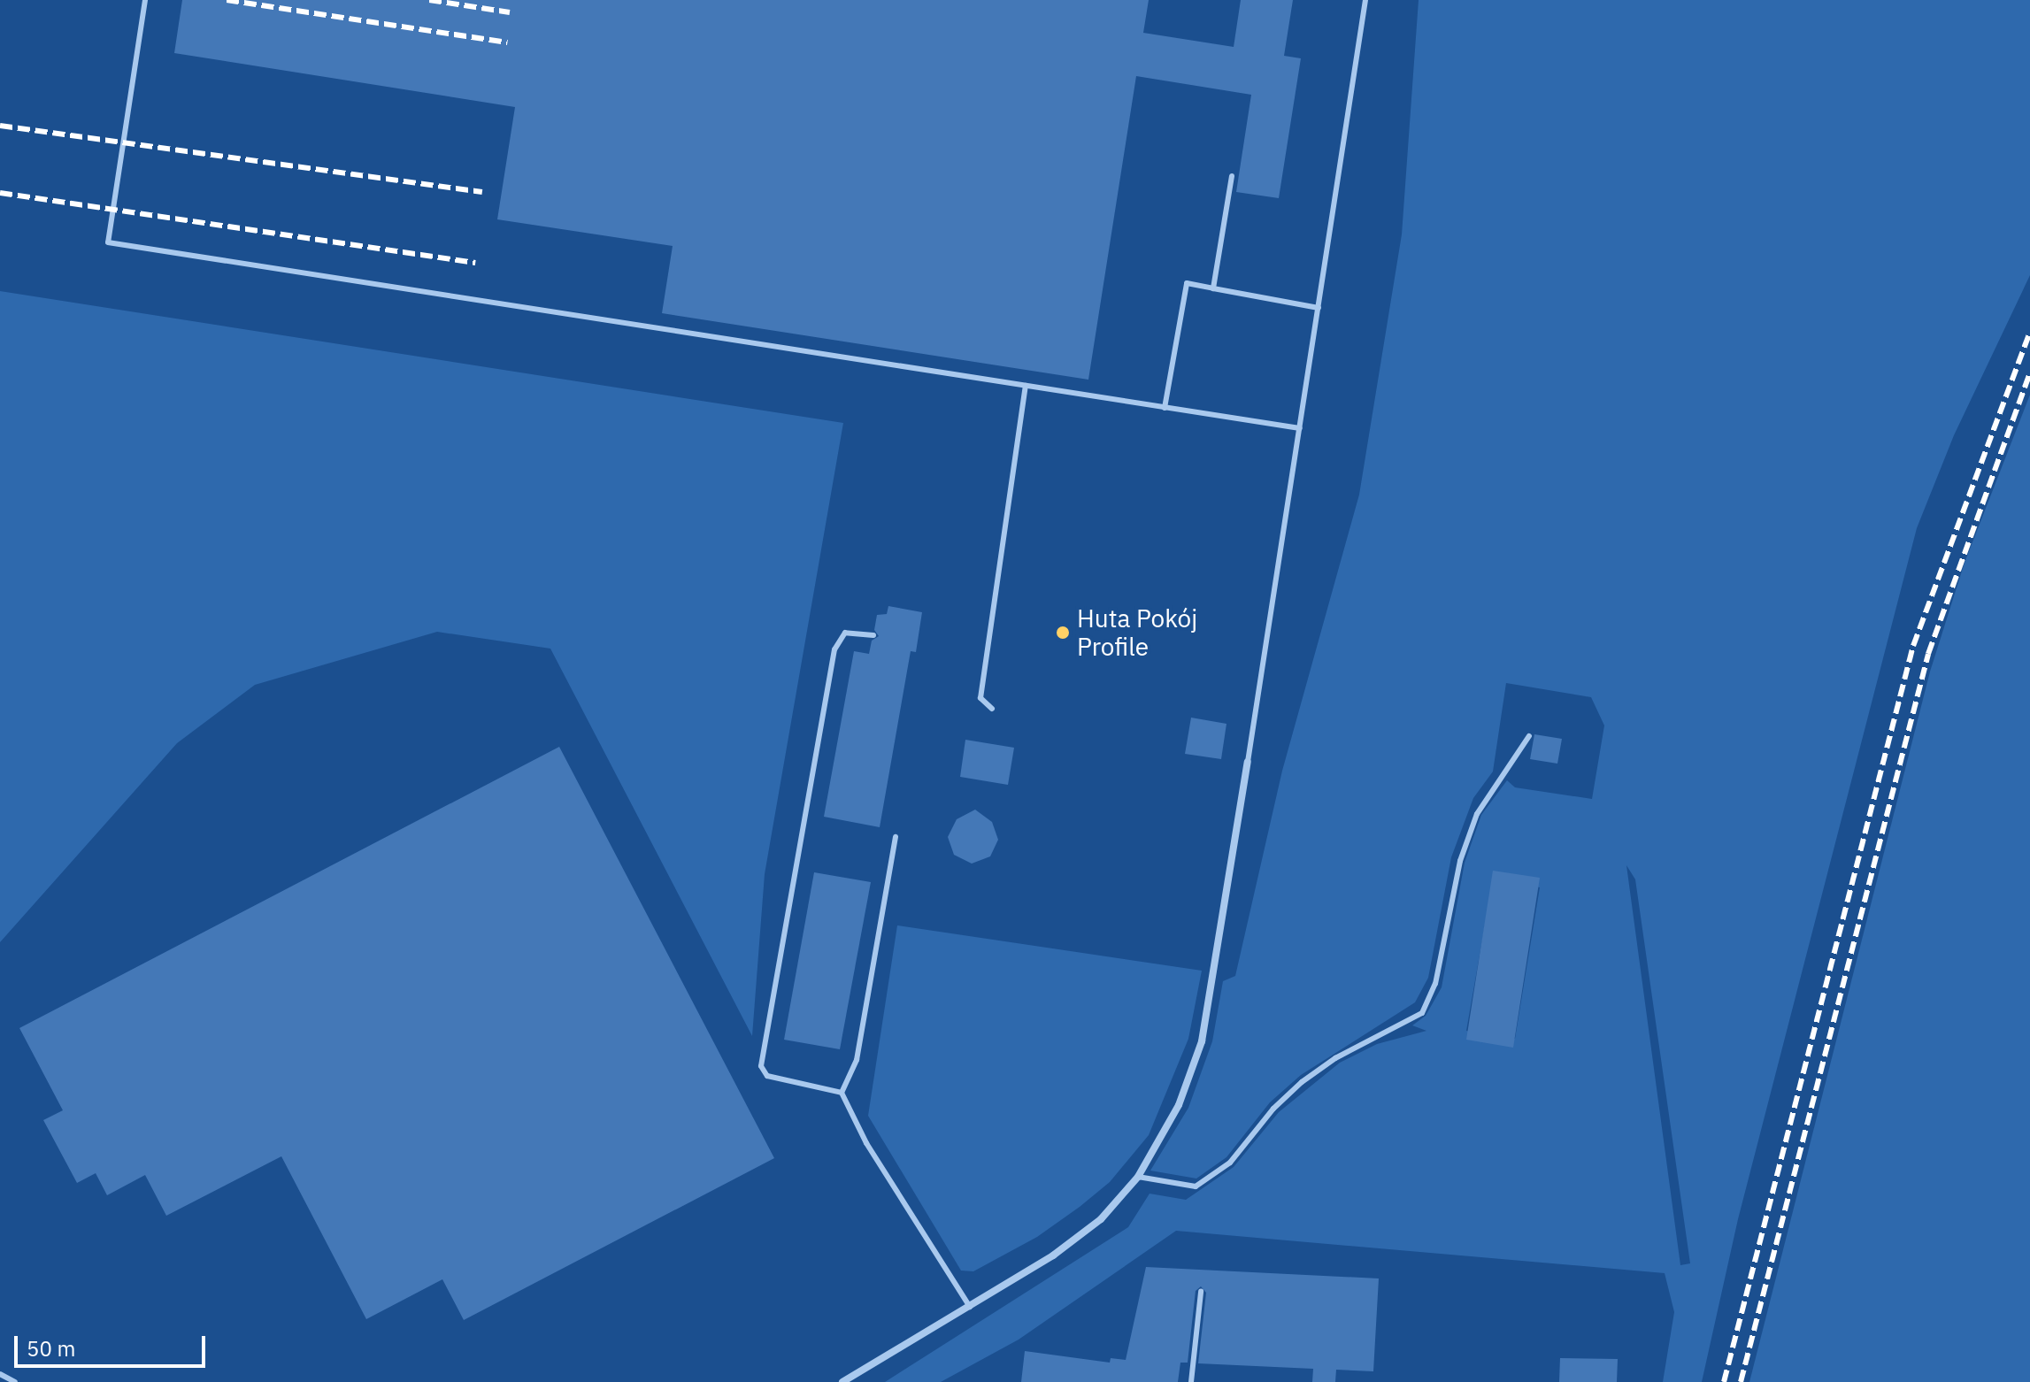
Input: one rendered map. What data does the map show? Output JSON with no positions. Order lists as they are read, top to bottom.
{
  "places": ["Huta Pokój Profile"],
  "scale_bar": "50 m"
}
